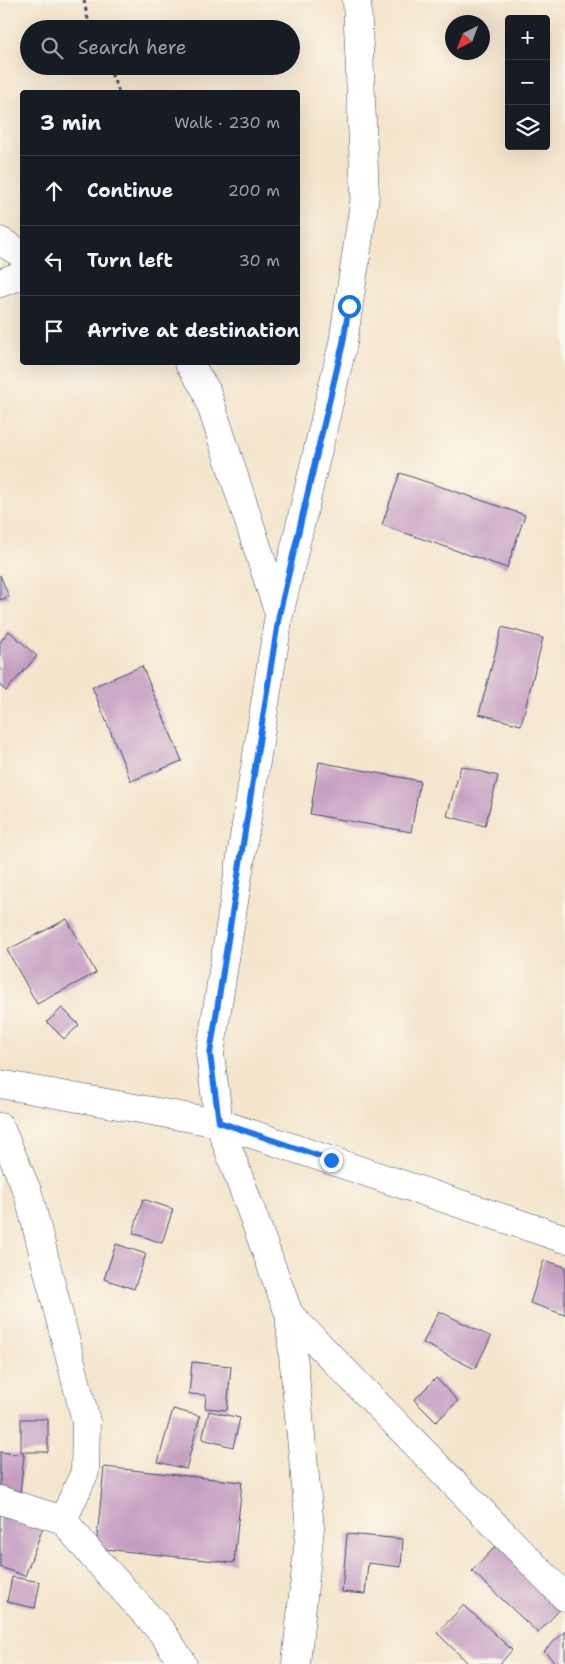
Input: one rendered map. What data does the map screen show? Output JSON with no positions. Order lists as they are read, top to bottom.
{
  "north": "bottom left",
  "page": {
    "map_buttons": ["+", "−"],
    "search": "Search here",
    "heading": ["3 min", "Walk · 230 m"],
    "list": [
      ["Continue", "200 m"],
      ["Turn left", "30 m"],
      "Arrive at destination"
    ]
  }
}
